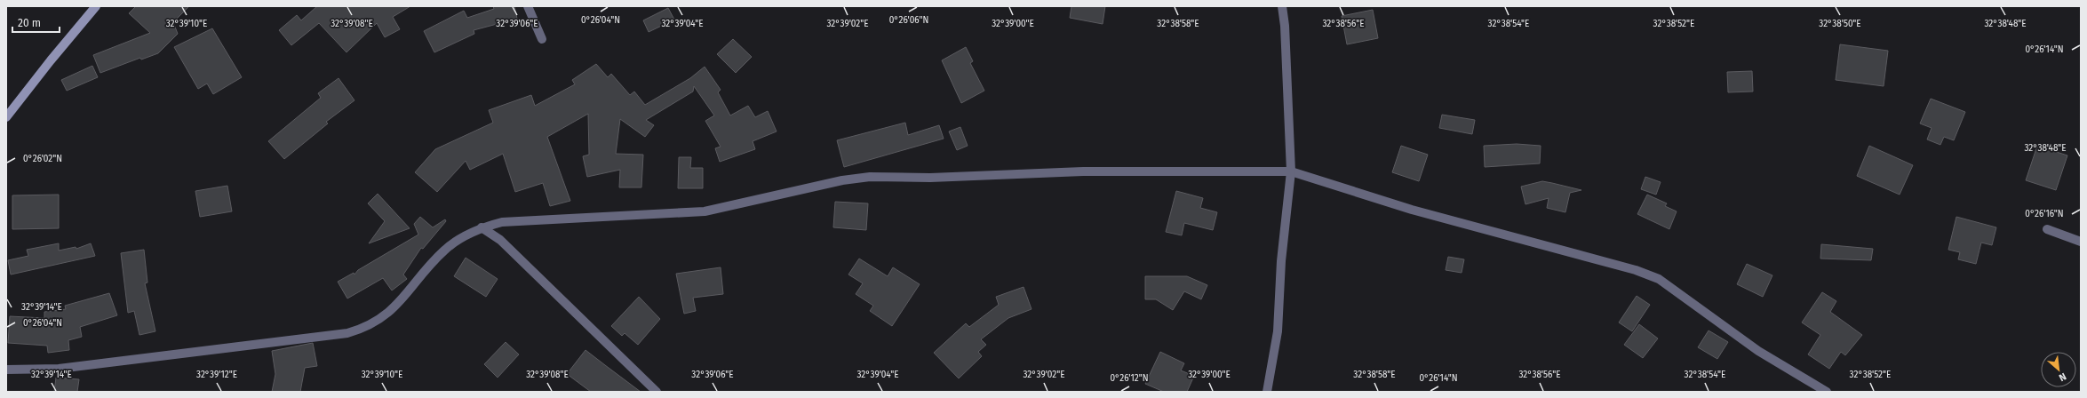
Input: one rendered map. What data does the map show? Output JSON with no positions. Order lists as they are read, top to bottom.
{
  "scale_bar": "20 m",
  "north": "bottom right",
  "coordinates": [
    "0°26'04\"N",
    "0°26'06\"N",
    "32°39'08\"E",
    "32°39'02\"E",
    "32°38'58\"E",
    "32°38'54\"E",
    "32°39'10\"E",
    "32°39'06\"E",
    "32°39'04\"E",
    "32°39'00\"E",
    "32°38'56\"E",
    "32°38'50\"E",
    "32°38'48\"E",
    "32°38'52\"E",
    "0°26'14\"N",
    "0°26'02\"N",
    "0°26'16\"N",
    "32°39'14\"E",
    "32°39'12\"E",
    "0°26'12\"N"
  ]
}
